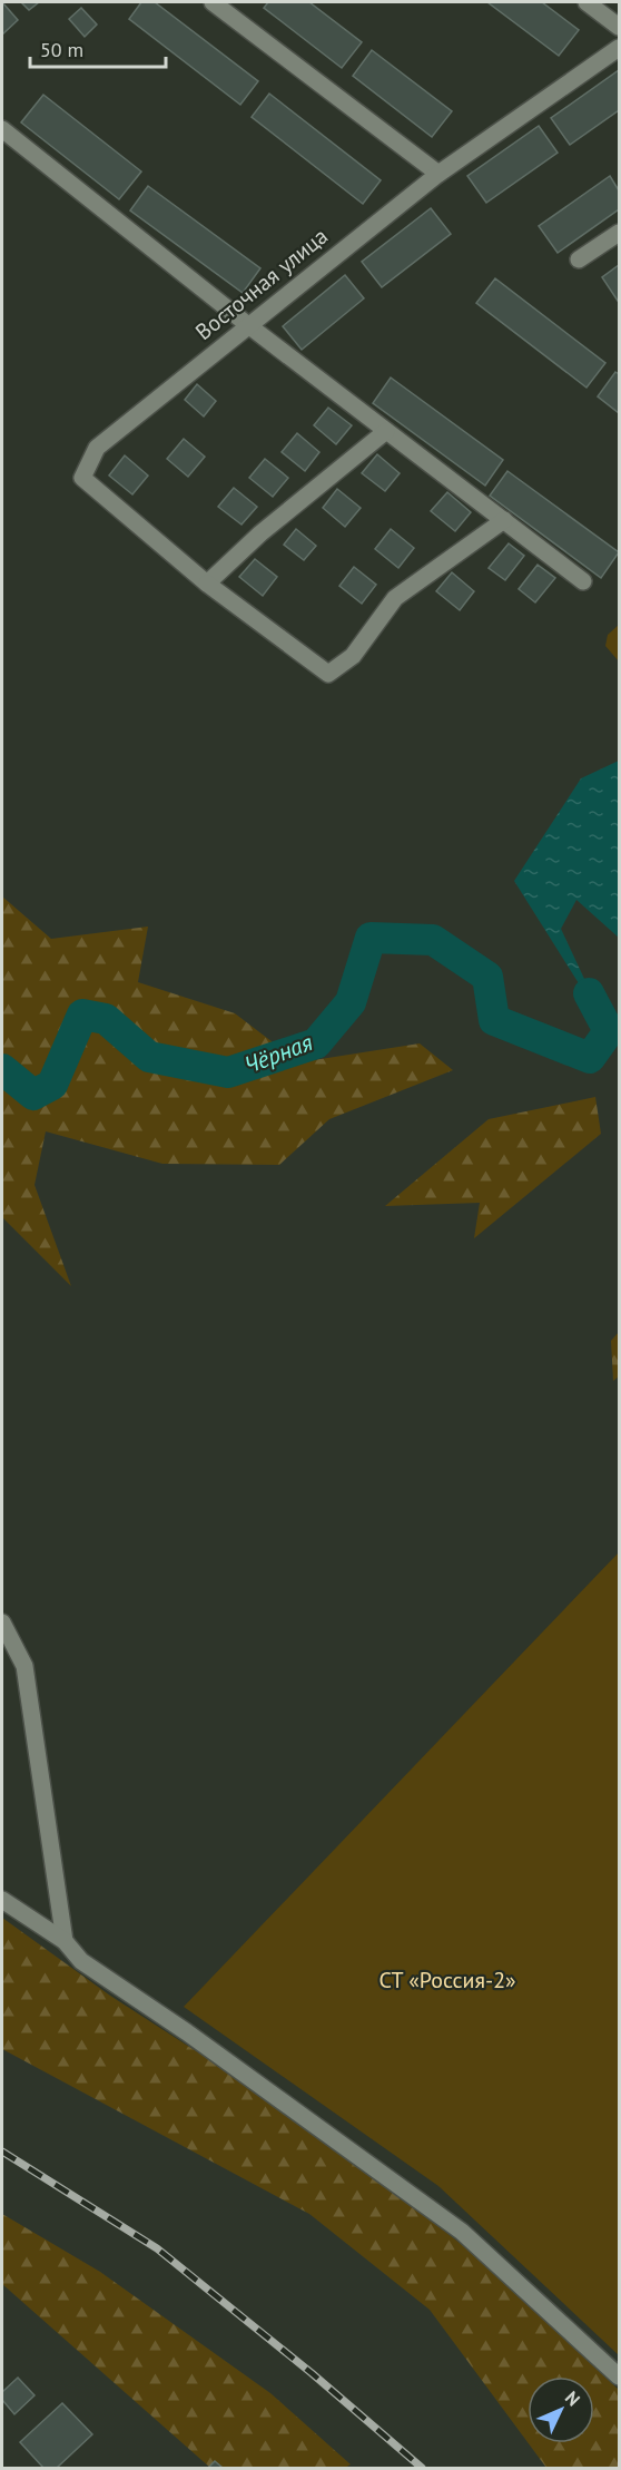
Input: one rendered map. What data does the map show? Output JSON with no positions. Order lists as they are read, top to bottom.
{
  "streets": {
    "street": ["Восточная улица"]
  },
  "water": ["Чёрная"],
  "parks": ["СТ «Россия-2»"],
  "scale_bar": "50 m",
  "north": "top right"
}
